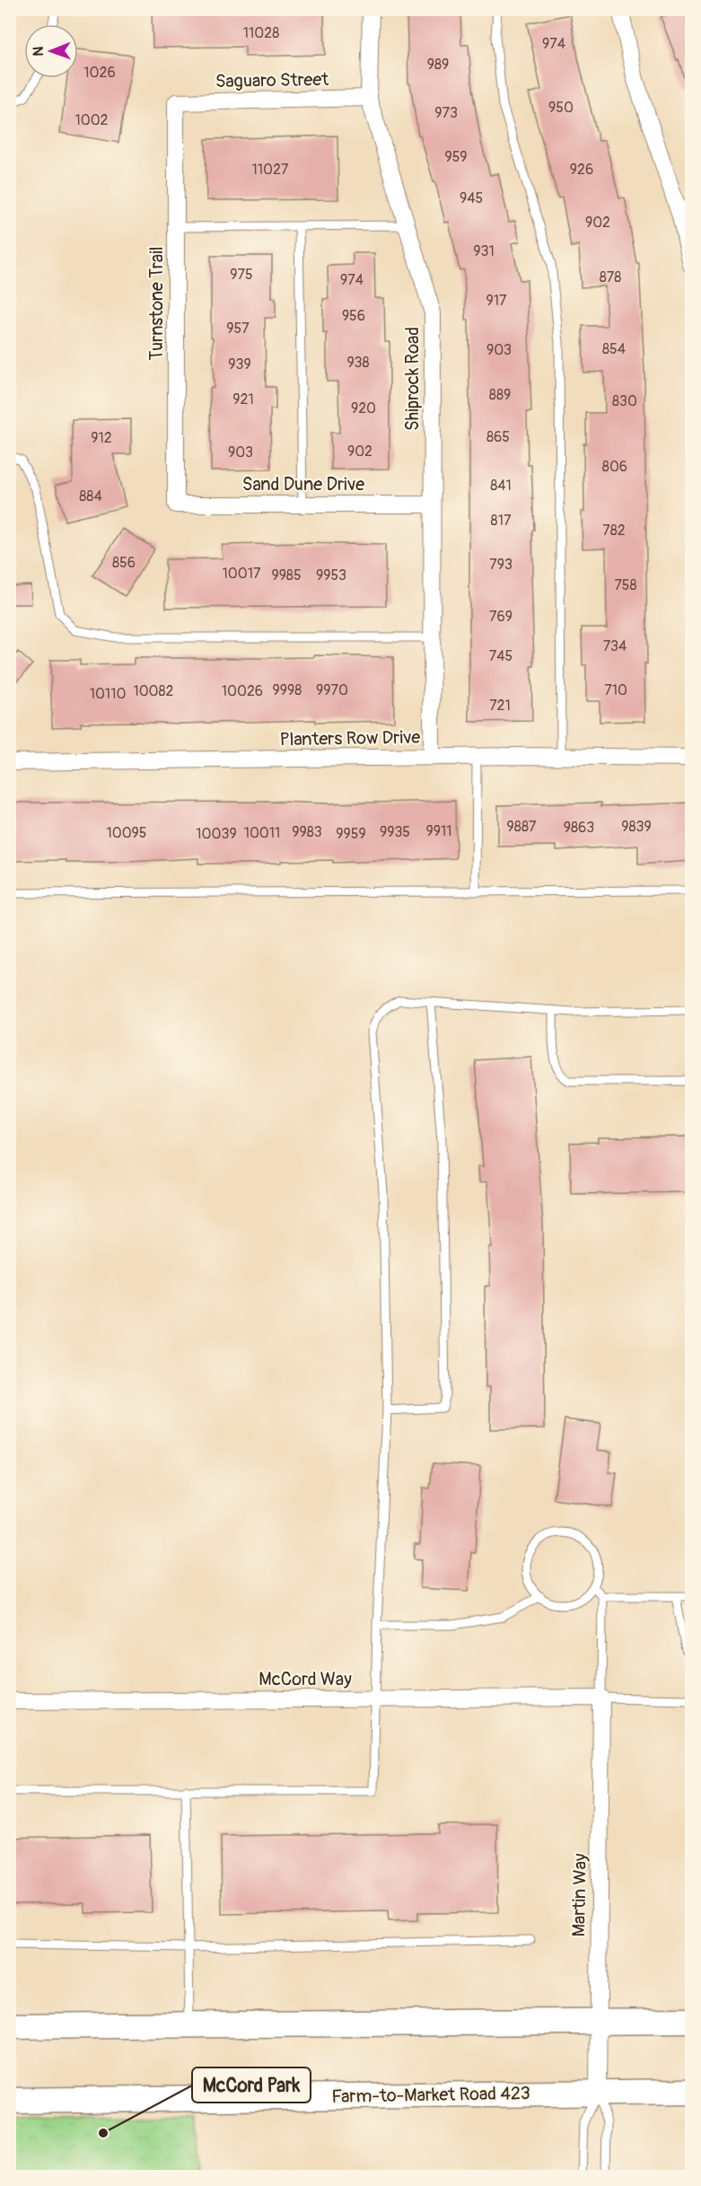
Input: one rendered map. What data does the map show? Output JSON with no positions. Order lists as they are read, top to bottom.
{
  "streets": {
    "main road": ["Farm-to-Market Road 423"],
    "street": [
      "Saguaro Street",
      "Turnstone Trail",
      "Shiprock Road",
      "Sand Dune Drive",
      "Planters Row Drive",
      "McCord Way",
      "Martin Way"
    ]
  },
  "crossings": [
    ["Saguaro Street", "Turnstone Trail"],
    ["Saguaro Street", "Shiprock Road"],
    ["Turnstone Trail", "Sand Dune Drive"],
    ["Shiprock Road", "Sand Dune Drive"],
    ["Shiprock Road", "Planters Row Drive"],
    ["McCord Way", "Martin Way"],
    ["Martin Way", "Farm-to-Market Road 423"]
  ],
  "places": ["McCord Park"],
  "house_numbers": [
    "11028",
    "974",
    "989",
    "1026",
    "950",
    "973",
    "1002",
    "959",
    "11027",
    "926",
    "945",
    "902",
    "931",
    "975",
    "878",
    "974",
    "917",
    "956",
    "957",
    "854",
    "903",
    "938",
    "939",
    "889",
    "921",
    "830",
    "920",
    "865",
    "912",
    "902",
    "903",
    "806",
    "841",
    "884",
    "817",
    "782",
    "856",
    "793",
    "10017",
    "9985",
    "9953",
    "758",
    "769",
    "734",
    "745",
    "9998",
    "9970",
    "710",
    "10082",
    "10026",
    "10110",
    "721",
    "9887",
    "9839",
    "9863",
    "9911",
    "9983",
    "9935",
    "10095",
    "10011",
    "10039",
    "9959"
  ],
  "north": "left"
}
